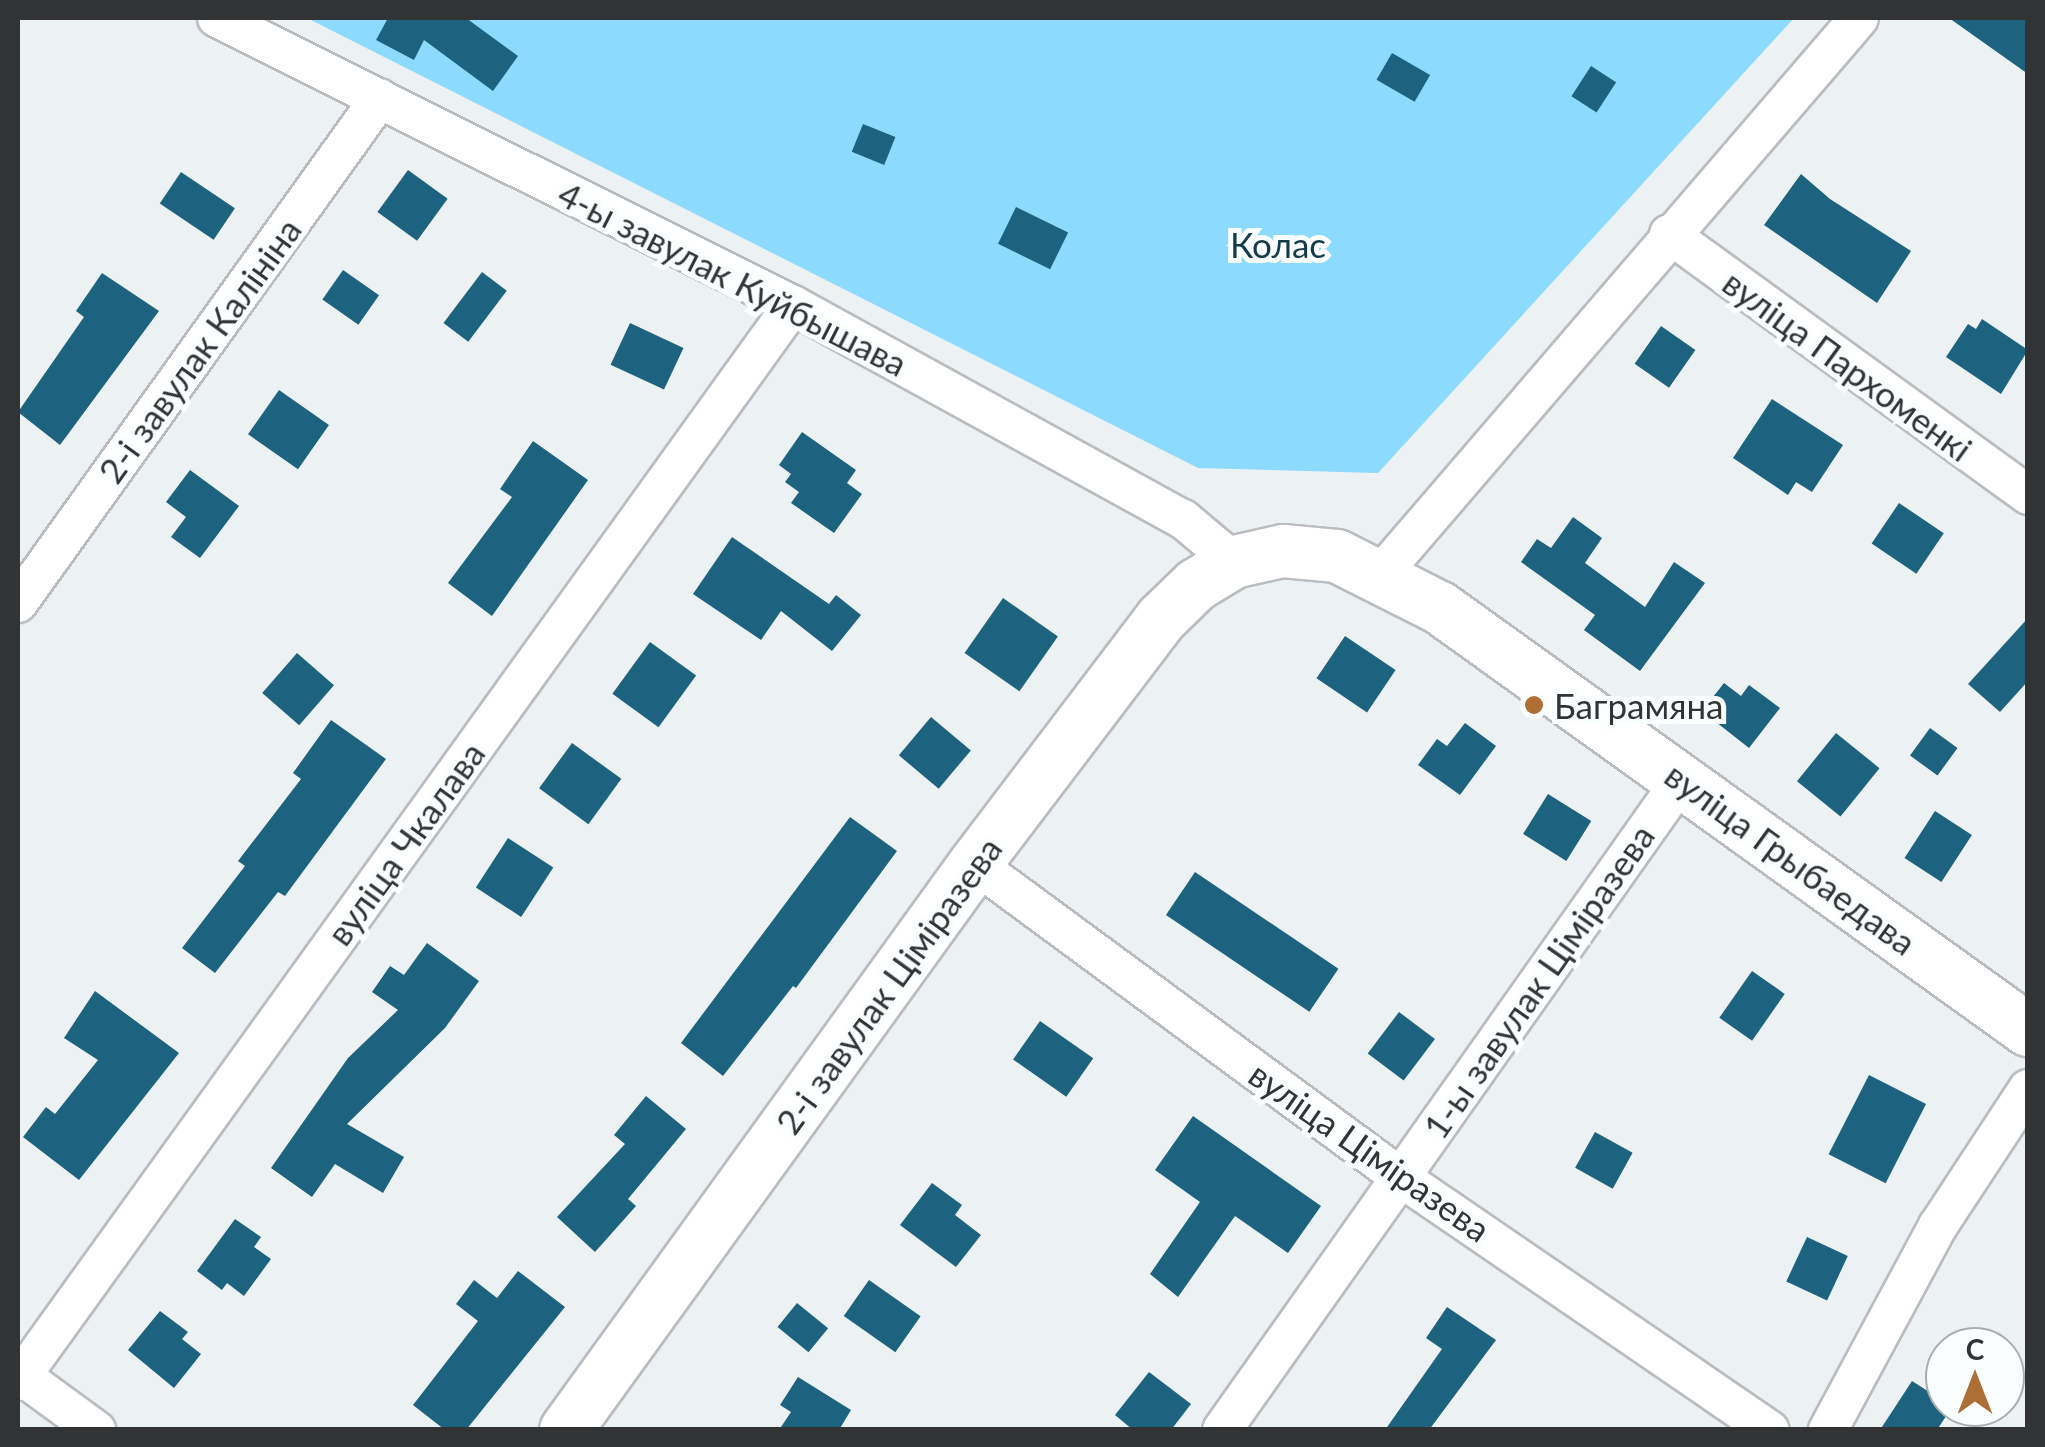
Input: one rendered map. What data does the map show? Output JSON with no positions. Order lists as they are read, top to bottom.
{
  "streets": {
    "street": [
      "4-ы завулак Куйбышава",
      "2-і завулак Калініна",
      "вуліца Пархоменкі",
      "вуліца Чкалава",
      "вуліца Грыбаедава",
      "1-ы завулак Ціміразева",
      "2-і завулак Ціміразева",
      "вуліца Ціміразева"
    ]
  },
  "crossings": [
    ["4-ы завулак Куйбышава", "2-і завулак Калініна"],
    ["4-ы завулак Куйбышава", "вуліца Чкалава"],
    ["4-ы завулак Куйбышава", "вуліца Грыбаедава"],
    ["4-ы завулак Куйбышава", "2-і завулак Ціміразева"],
    ["вуліца Грыбаедава", "1-ы завулак Ціміразева"],
    ["вуліца Грыбаедава", "2-і завулак Ціміразева"],
    ["1-ы завулак Ціміразева", "вуліца Ціміразева"],
    ["2-і завулак Ціміразева", "вуліца Ціміразева"]
  ],
  "parks": ["Колас"],
  "places": ["Баграмяна"],
  "north": "top"
}
